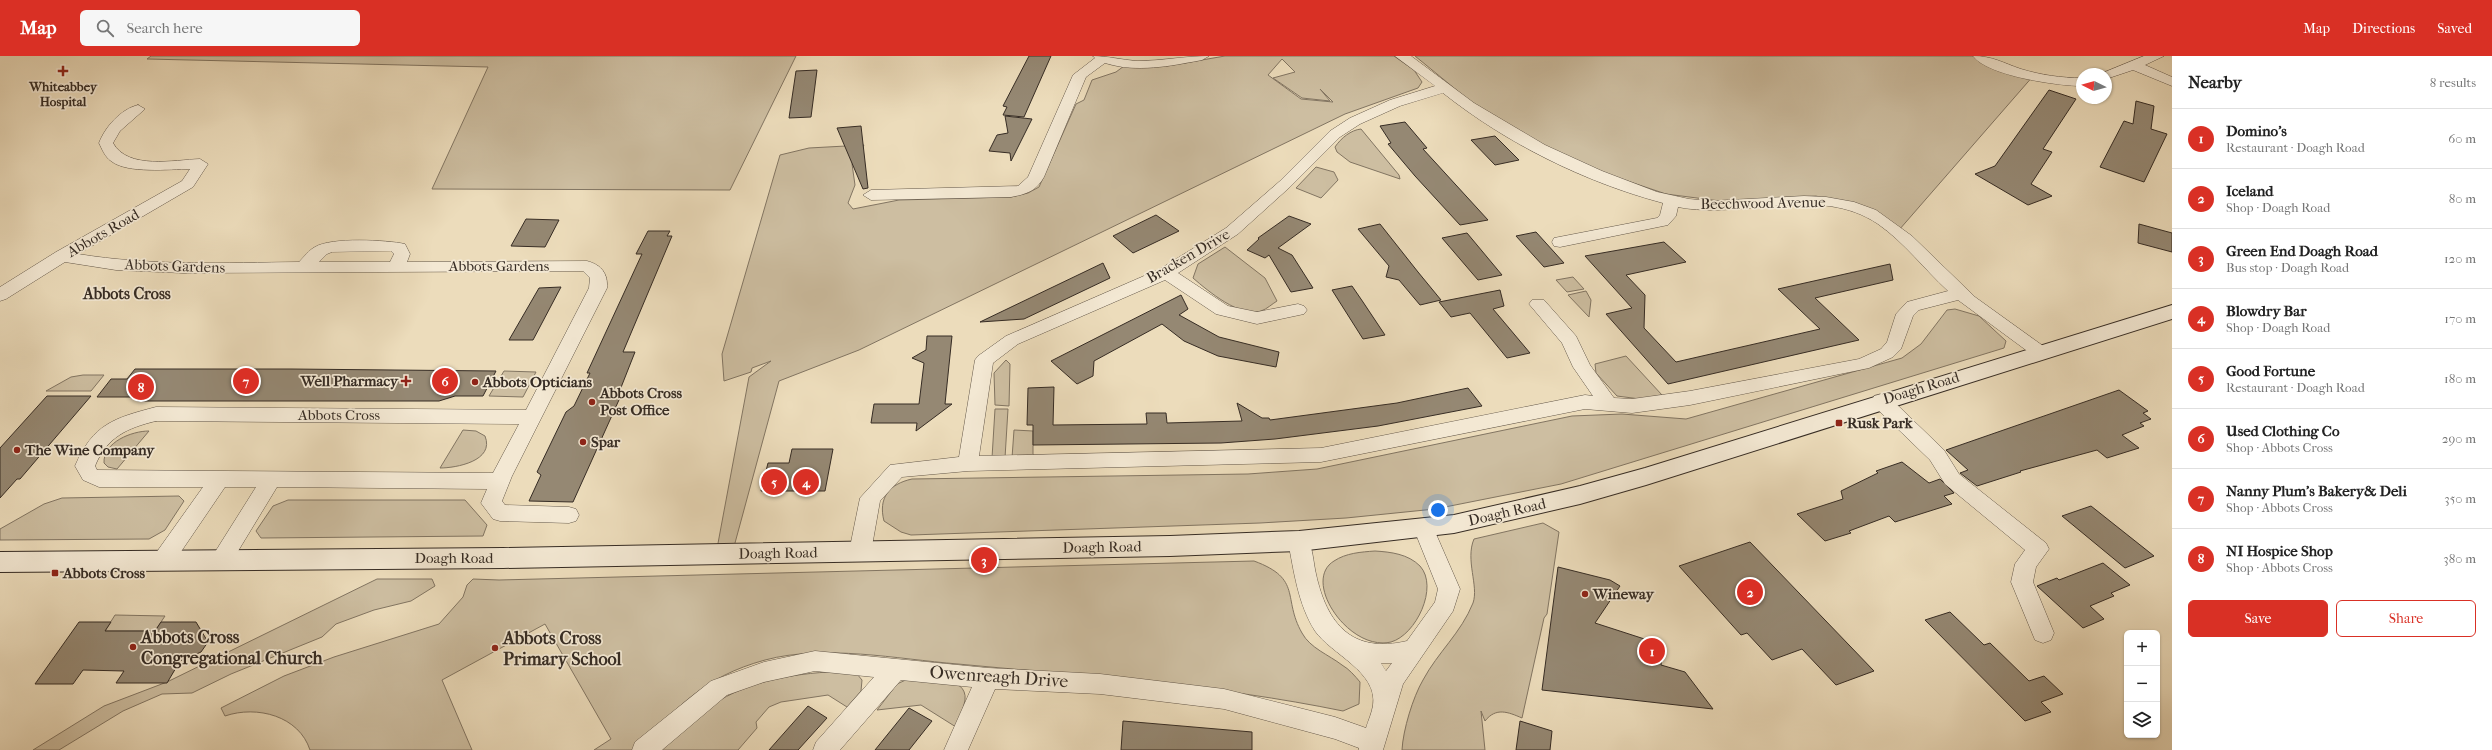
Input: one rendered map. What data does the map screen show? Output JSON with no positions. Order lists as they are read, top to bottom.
{
  "streets": {
    "main road": ["Doagh Road"],
    "street": [
      "Beechwood Avenue",
      "Abbots Road",
      "Bracken Drive",
      "Abbots Gardens",
      "Abbots Cross",
      "Owenreagh Drive"
    ]
  },
  "crossings": [
    ["Beechwood Avenue", "Bracken Drive"],
    ["Beechwood Avenue", "Doagh Road"],
    ["Abbots Road", "Abbots Gardens"],
    ["Abbots Gardens", "Abbots Cross"]
  ],
  "districts": ["Abbots Cross"],
  "places": {
    "health": ["Whiteabbey Hospital", "Well Pharmacy"],
    "other": [
      "Abbots Opticians",
      "Abbots Cross Post Office",
      "Spar",
      "The Wine Company",
      "Wineway",
      "Abbots Cross Congregational Church",
      "Abbots Cross Primary School"
    ],
    "transit": ["Rusk Park", "Abbots Cross"]
  },
  "north": "left",
  "page": {
    "header": "Map",
    "search": "Search here",
    "nav": ["Map", "Directions", "Saved"],
    "heading": ["Nearby", "8 results"],
    "list": [
      {
        "mark": "1",
        "name": "Domino's",
        "note": "Restaurant · Doagh Road",
        "value": "60 m"
      },
      {
        "mark": "2",
        "name": "Iceland",
        "note": "Shop · Doagh Road",
        "value": "80 m"
      },
      {
        "mark": "3",
        "name": "Green End Doagh Road",
        "note": "Bus stop · Doagh Road",
        "value": "120 m"
      },
      {
        "mark": "4",
        "name": "Blowdry Bar",
        "note": "Shop · Doagh Road",
        "value": "170 m"
      },
      {
        "mark": "5",
        "name": "Good Fortune",
        "note": "Restaurant · Doagh Road",
        "value": "180 m"
      },
      {
        "mark": "6",
        "name": "Used Clothing Co",
        "note": "Shop · Abbots Cross",
        "value": "290 m"
      },
      {
        "mark": "7",
        "name": "Nanny Plum's Bakery& Deli",
        "note": "Shop · Abbots Cross",
        "value": "350 m"
      },
      {
        "mark": "8",
        "name": "NI Hospice Shop",
        "note": "Shop · Abbots Cross",
        "value": "380 m"
      }
    ],
    "pins": [
      "6",
      "7",
      "8",
      "4",
      "5",
      "3",
      "2",
      "1"
    ],
    "buttons": ["Save", "Share"],
    "map_buttons": ["+", "−"]
  }
}
